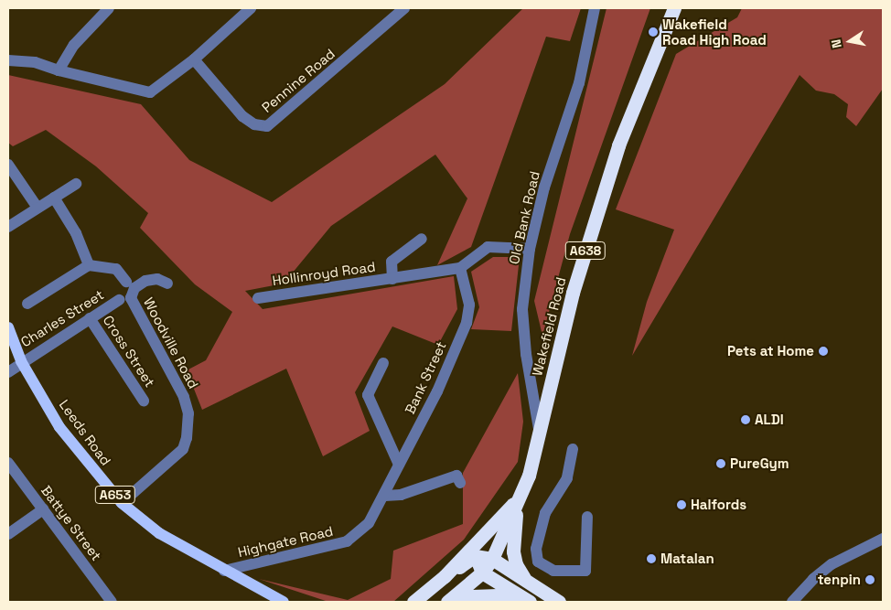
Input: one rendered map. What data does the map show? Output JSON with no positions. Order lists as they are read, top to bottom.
{
  "streets": {
    "highway": ["A638", "Wakefield Road"],
    "main road": ["Leeds Road", "A653"],
    "street": [
      "Pennine Road",
      "Old Bank Road",
      "Hollinroyd Road",
      "Charles Street",
      "Woodville Road",
      "Cross Street",
      "Bank Street",
      "Battye Street",
      "Highgate Road"
    ]
  },
  "crossings": [
    ["Old Bank Road", "Hollinroyd Road"],
    ["Old Bank Road", "Wakefield Road"],
    ["A638", "Wakefield Road"],
    ["Hollinroyd Road", "Bank Street"],
    ["Charles Street", "Cross Street"],
    ["Charles Street", "Leeds Road"],
    ["Woodville Road", "Leeds Road"],
    ["Bank Street", "Highgate Road"],
    ["Leeds Road", "Highgate Road"]
  ],
  "places": [
    "Wakefield Road High Road",
    "Pets at Home",
    "ALDI",
    "PureGym",
    "Halfords",
    "Matalan",
    "tenpin"
  ],
  "north": "left"
}
